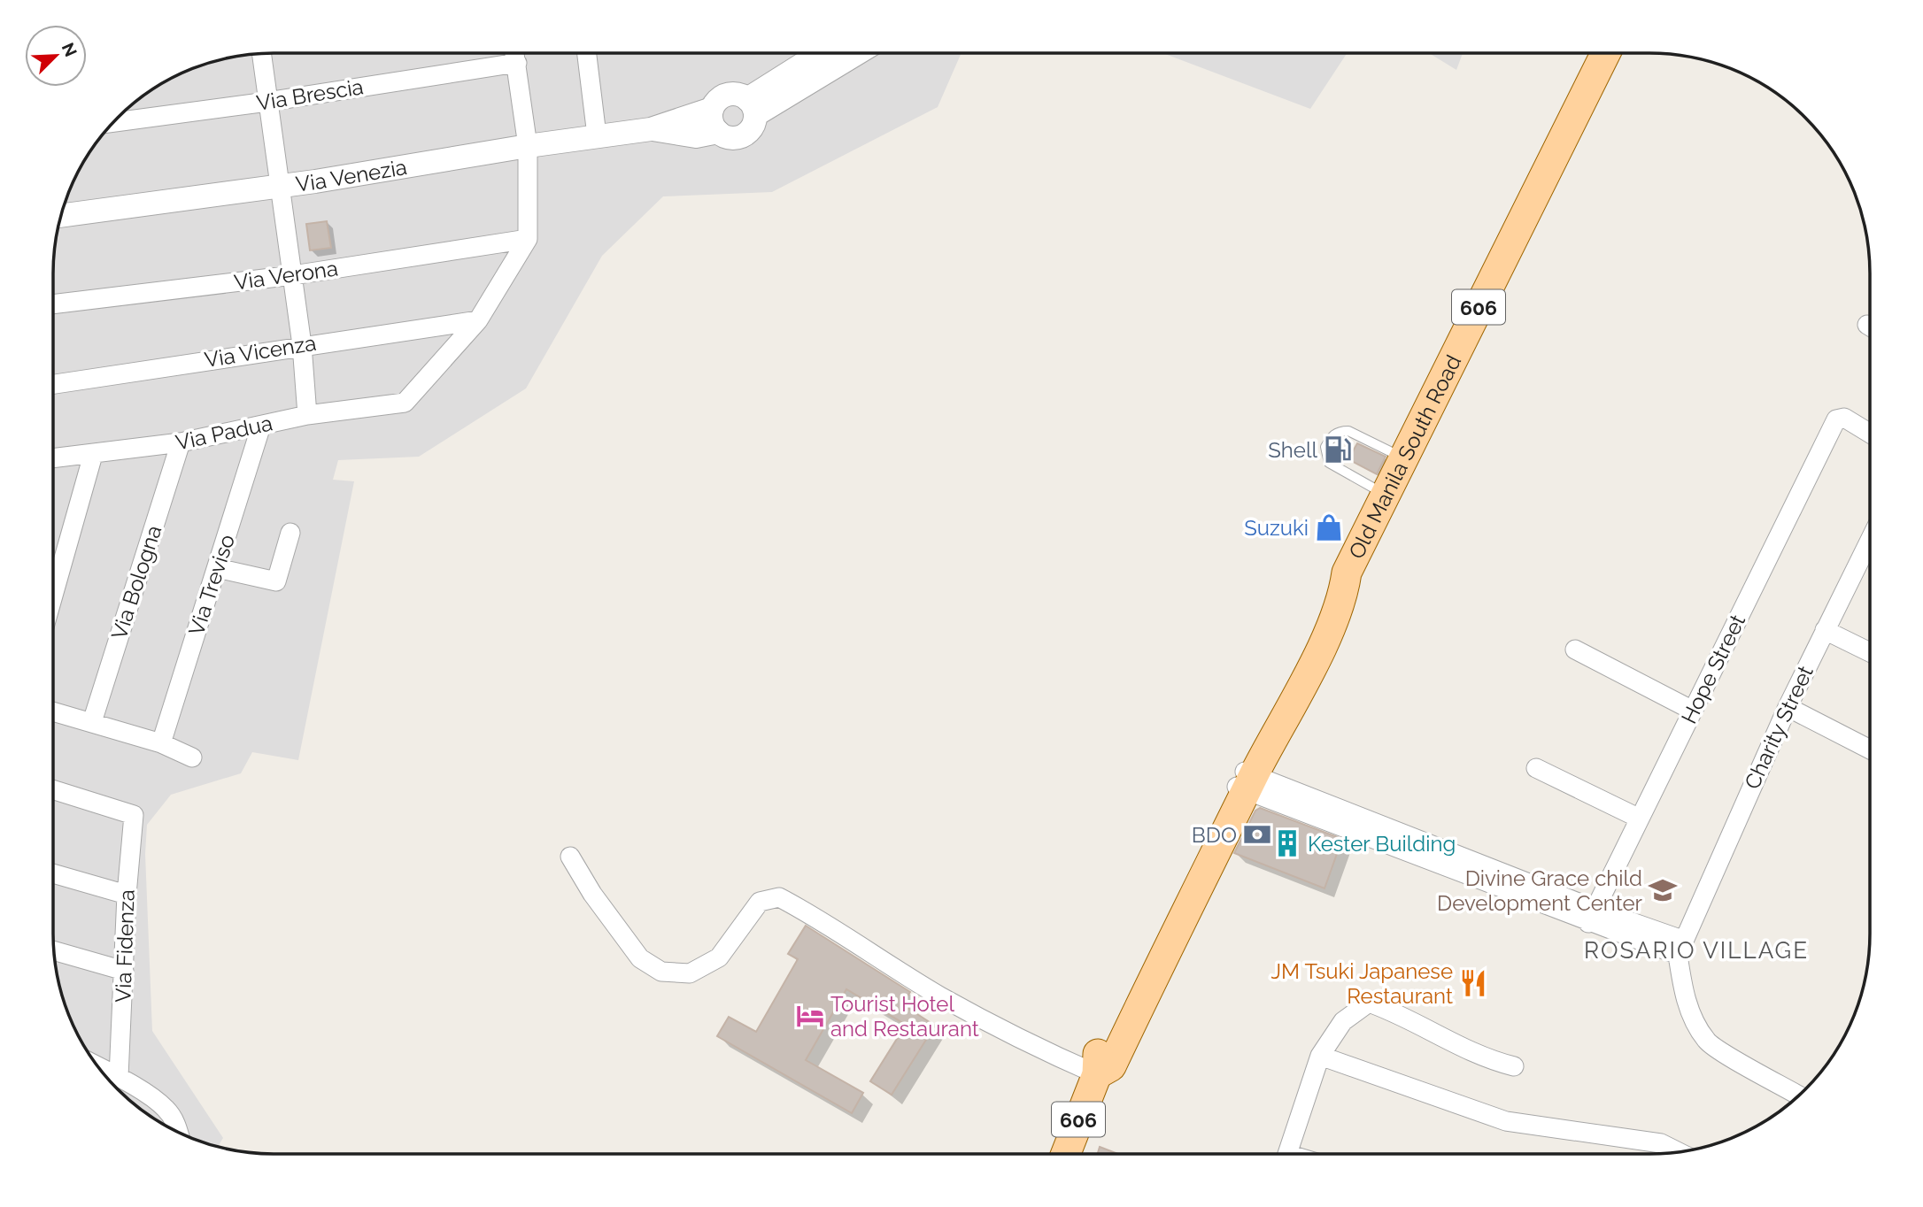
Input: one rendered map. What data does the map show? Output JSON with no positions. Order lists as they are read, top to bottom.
{
  "streets": {
    "main road": ["606", "Old Manila South Road"],
    "street": [
      "Via Brescia",
      "Via Venezia",
      "Via Verona",
      "Via Vicenza",
      "Via Padua",
      "Via Bologna",
      "Via Treviso",
      "Hope Street",
      "Charity Street",
      "Via Fidenza"
    ]
  },
  "crossings": [
    ["Via Vicenza", "Via Padua"],
    ["Via Padua", "Via Bologna"],
    ["Via Padua", "Via Treviso"]
  ],
  "districts": ["ROSARIO VILLAGE"],
  "places": {
    "fuel station": ["Shell"],
    "shop": ["Suzuki"],
    "bank": ["BDO"],
    "building": ["Kester Building"],
    "school or university": ["Divine Grace child Development Center"],
    "restaurant": ["JM Tsuki Japanese Restaurant"],
    "hotel": ["Tourist Hotel and Restaurant"]
  },
  "north": "top right"
}
